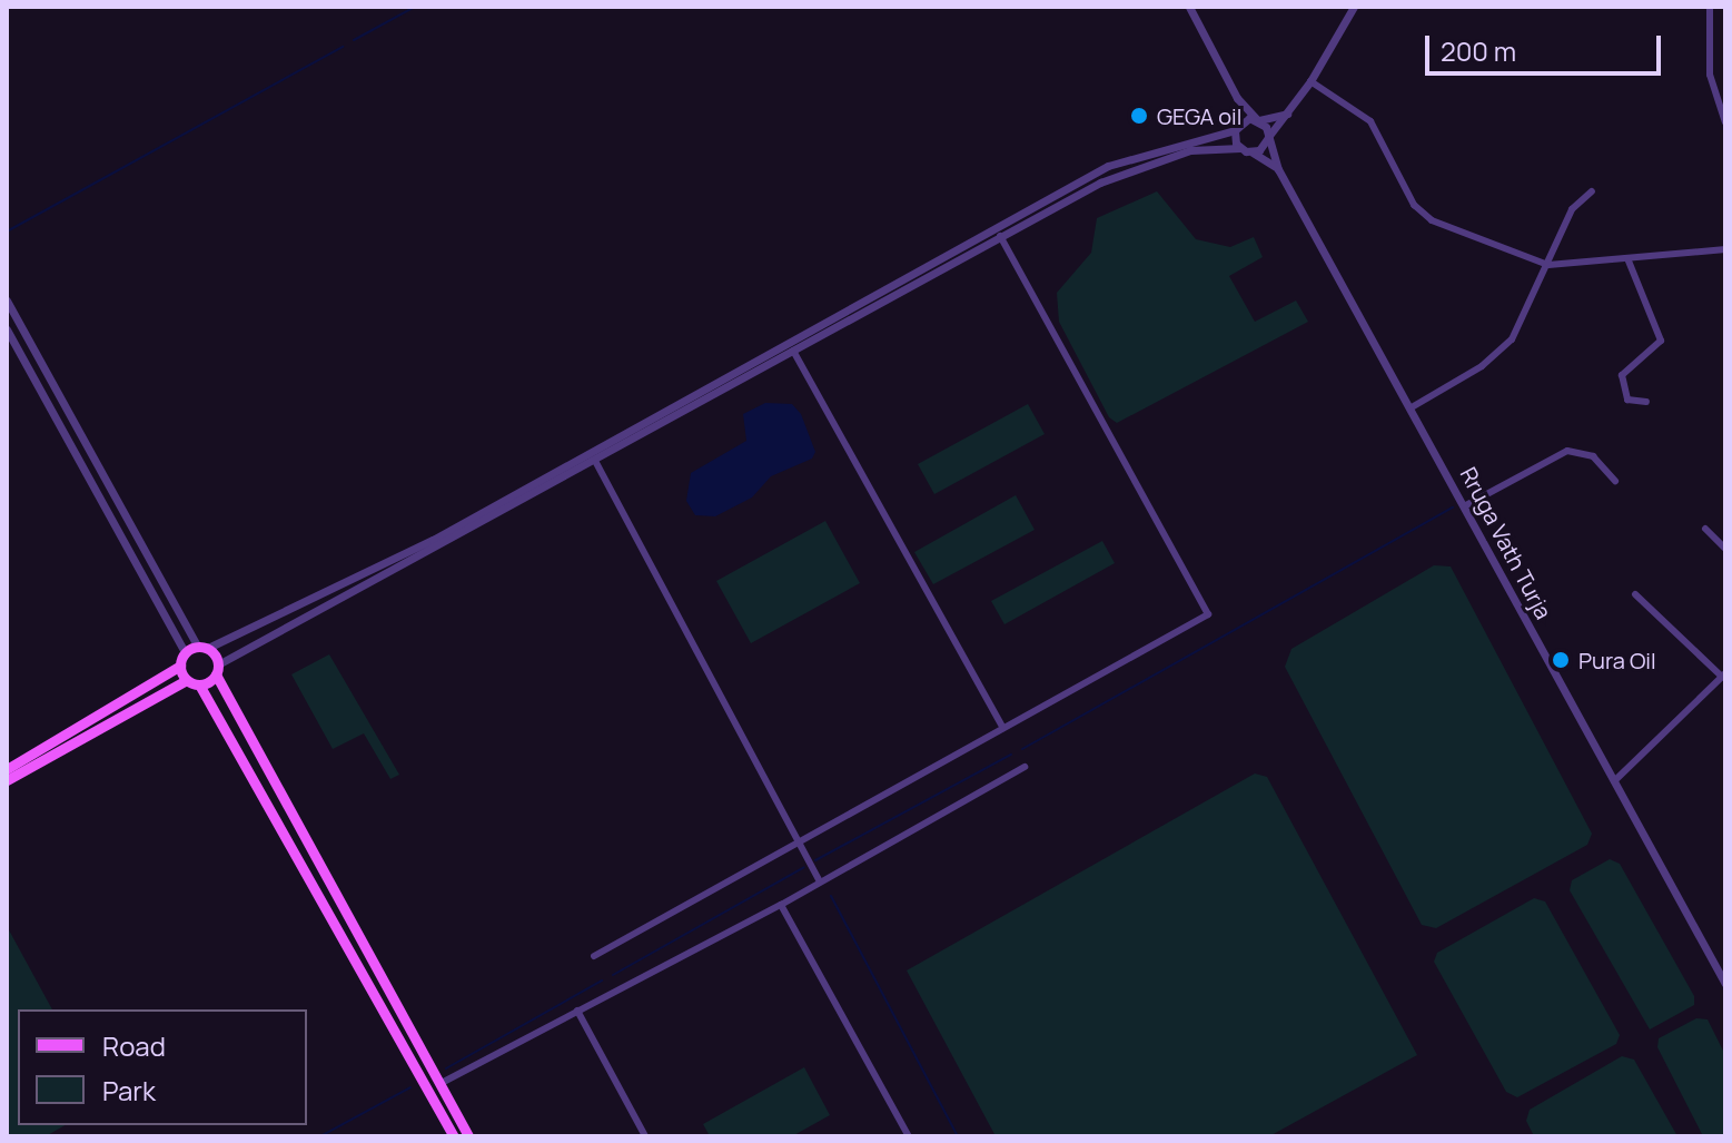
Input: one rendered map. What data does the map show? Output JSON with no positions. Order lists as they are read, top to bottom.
{
  "streets": {
    "street": ["Rruga Vath Turja"]
  },
  "places": ["GEGA oil", "Pura Oil"],
  "legend": ["Road", "Park"],
  "scale_bar": "200 m"
}
